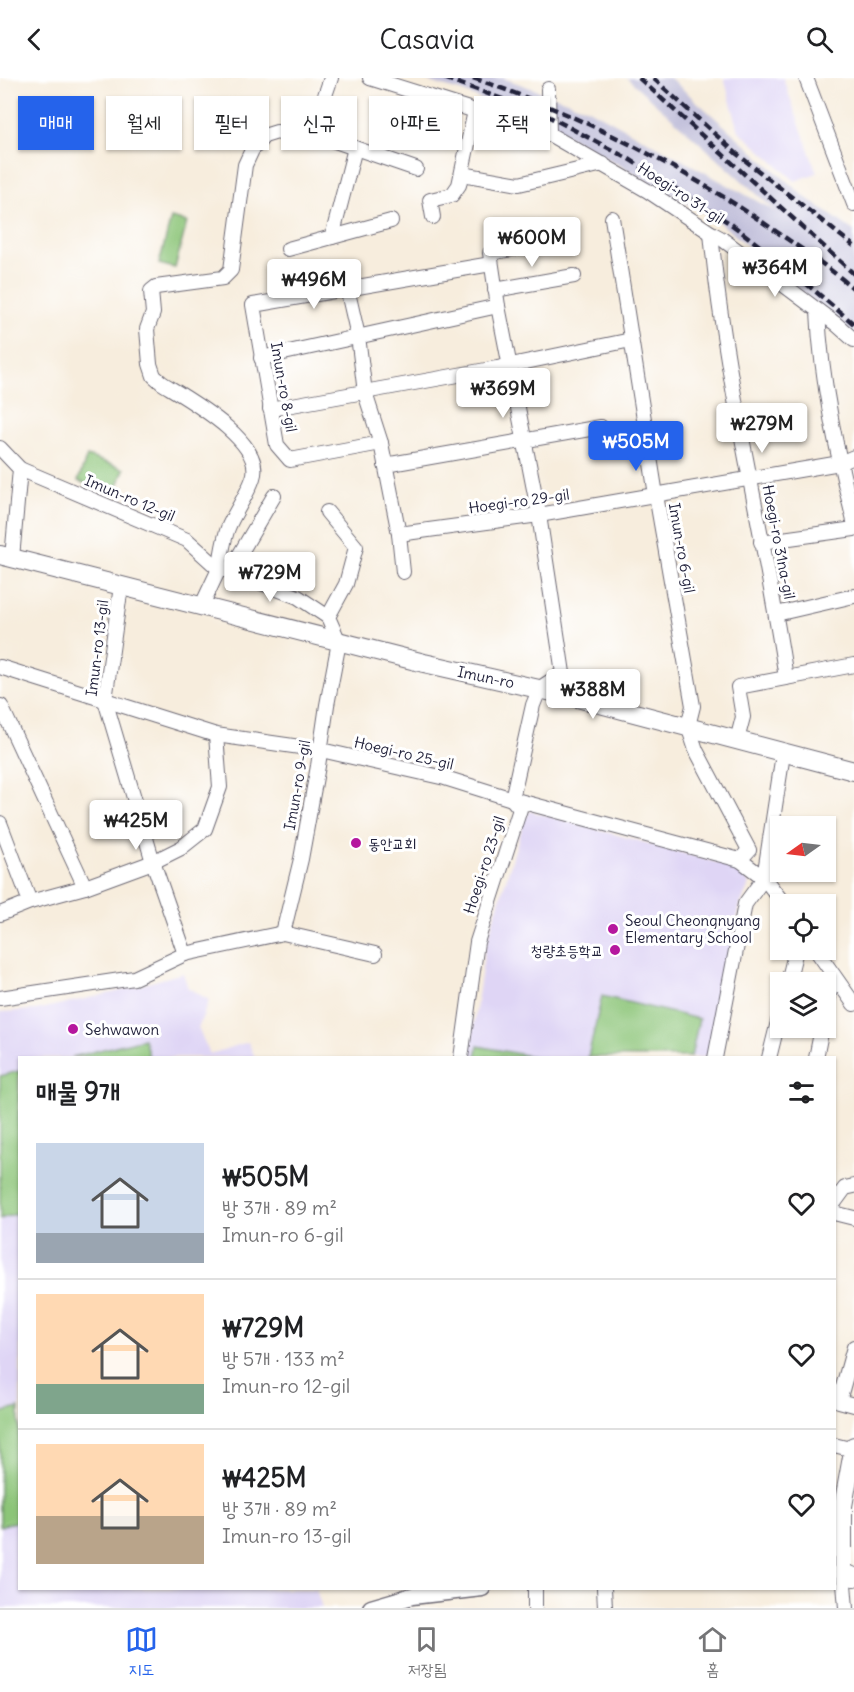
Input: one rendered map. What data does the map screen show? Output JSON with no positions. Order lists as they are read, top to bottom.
{
  "streets": {
    "main road": ["Imun-ro"],
    "street": [
      "Hoegi-ro 31-gil",
      "Imun-ro 8-gil",
      "Imun-ro 12-gil",
      "Hoegi-ro 29-gil",
      "Hoegi-ro 31na-gil",
      "Imun-ro 6-gil",
      "Imun-ro 13-gil",
      "Hoegi-ro 25-gil",
      "Imun-ro 9-gil",
      "Hoegi-ro 23-gil"
    ]
  },
  "crossings": [
    ["Hoegi-ro 31-gil", "Hoegi-ro 31na-gil"],
    ["Hoegi-ro 29-gil", "Hoegi-ro 31na-gil"],
    ["Hoegi-ro 29-gil", "Imun-ro 6-gil"],
    ["Imun-ro 6-gil", "Imun-ro"],
    ["Imun-ro 13-gil", "Imun-ro"],
    ["Imun-ro 13-gil", "Hoegi-ro 25-gil"],
    ["Imun-ro", "Imun-ro 9-gil"],
    ["Imun-ro", "Hoegi-ro 23-gil"],
    ["Hoegi-ro 25-gil", "Imun-ro 9-gil"],
    ["Hoegi-ro 25-gil", "Hoegi-ro 23-gil"]
  ],
  "places": [
    "동안교회",
    "Seoul Cheongnyang Elementary School",
    "청량초등학교",
    "Sehwawon"
  ],
  "north": "left",
  "page": {
    "header": "Casavia",
    "chip": [
      "매매",
      "월세",
      "필터",
      "신규",
      "아파트",
      "주택"
    ],
    "price": [
      "₩600M",
      "₩364M",
      "₩496M",
      "₩369M",
      "₩279M",
      "₩505M",
      "₩729M",
      "₩388M",
      "₩425M"
    ],
    "heading": "매물 9개",
    "list": [
      {
        "name": "₩505M",
        "note": "방 3개 · 89 m² · Imun-ro 6-gil"
      },
      {
        "name": "₩729M",
        "note": "방 5개 · 133 m² · Imun-ro 12-gil"
      },
      {
        "name": "₩425M",
        "note": "방 3개 · 89 m² · Imun-ro 13-gil"
      }
    ],
    "tabs": ["지도", "저장됨", "홈"]
  }
}
